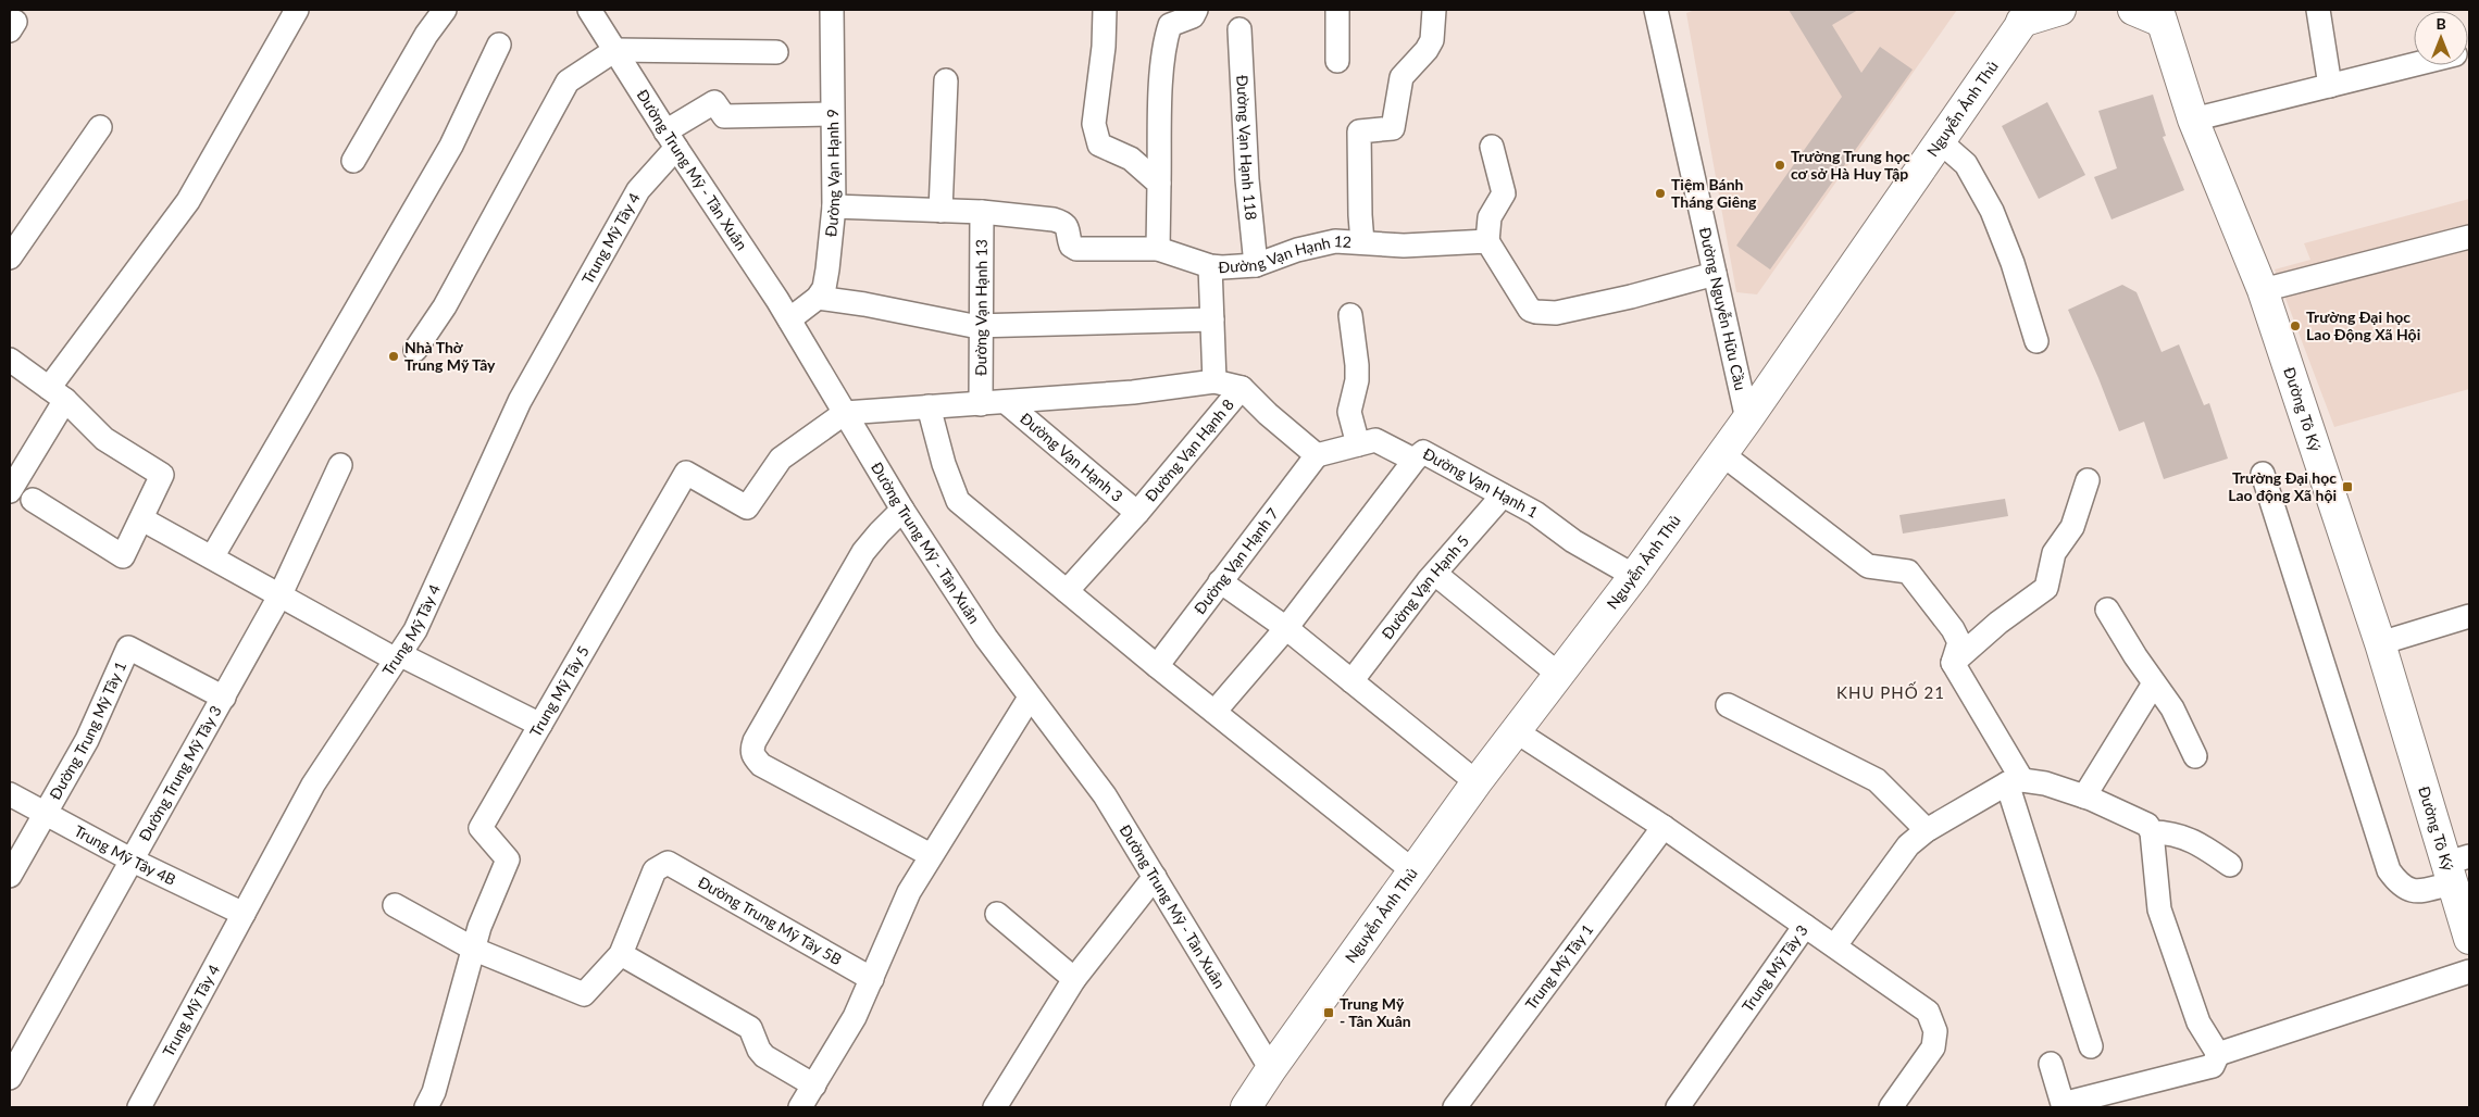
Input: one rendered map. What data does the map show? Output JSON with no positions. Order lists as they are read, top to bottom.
{
  "streets": {
    "main road": ["Nguyễn Ảnh Thủ", "Đường Tô Ký"],
    "street": [
      "Đường Vạn Hạnh 118",
      "Đường Trung Mỹ - Tân Xuân",
      "Đường Vạn Hạnh 9",
      "Trung Mỹ Tây 4",
      "Đường Vạn Hạnh 12",
      "Đường Vạn Hạnh 13",
      "Đường Nguyễn Hữu Cầu",
      "Đường Vạn Hạnh 8",
      "Đường Vạn Hạnh 3",
      "Đường Vạn Hạnh 1",
      "Đường Vạn Hạnh 7",
      "Đường Vạn Hạnh 5",
      "Trung Mỹ Tây 5",
      "Đường Trung Mỹ Tây 1",
      "Đường Trung Mỹ Tây 3",
      "Trung Mỹ Tây 4B",
      "Đường Trung Mỹ Tây 5B",
      "Trung Mỹ Tây 1",
      "Trung Mỹ Tây 3"
    ]
  },
  "crossings": [
    ["Nguyễn Ảnh Thủ", "Đường Trung Mỹ - Tân Xuân"],
    ["Nguyễn Ảnh Thủ", "Đường Nguyễn Hữu Cầu"],
    ["Nguyễn Ảnh Thủ", "Đường Vạn Hạnh 1"],
    ["Đường Vạn Hạnh 118", "Đường Vạn Hạnh 12"],
    ["Đường Trung Mỹ - Tân Xuân", "Trung Mỹ Tây 4"],
    ["Đường Trung Mỹ - Tân Xuân", "Trung Mỹ Tây 5"],
    ["Đường Vạn Hạnh 9", "Trung Mỹ Tây 4"],
    ["Đường Vạn Hạnh 9", "Đường Vạn Hạnh 12"],
    ["Trung Mỹ Tây 4", "Trung Mỹ Tây 4B"],
    ["Đường Vạn Hạnh 12", "Đường Vạn Hạnh 13"],
    ["Đường Vạn Hạnh 8", "Đường Vạn Hạnh 3"],
    ["Đường Vạn Hạnh 1", "Đường Vạn Hạnh 7"],
    ["Đường Vạn Hạnh 1", "Đường Vạn Hạnh 5"],
    ["Đường Trung Mỹ Tây 1", "Đường Trung Mỹ Tây 3"],
    ["Đường Trung Mỹ Tây 1", "Trung Mỹ Tây 4B"],
    ["Đường Trung Mỹ Tây 3", "Trung Mỹ Tây 4B"]
  ],
  "districts": ["KHU PHỐ 21"],
  "places": {
    "other": [
      "Trường Trung học cơ sở Hà Huy Tập",
      "Tiệm Bánh Tháng Giêng",
      "Trường Đại học Lao Động Xã Hội",
      "Nhà Thờ Trung Mỹ Tây"
    ],
    "transit": ["Trường Đại học Lao động Xã hội", "Trung Mỹ - Tân Xuân"]
  },
  "north": "top"
}
